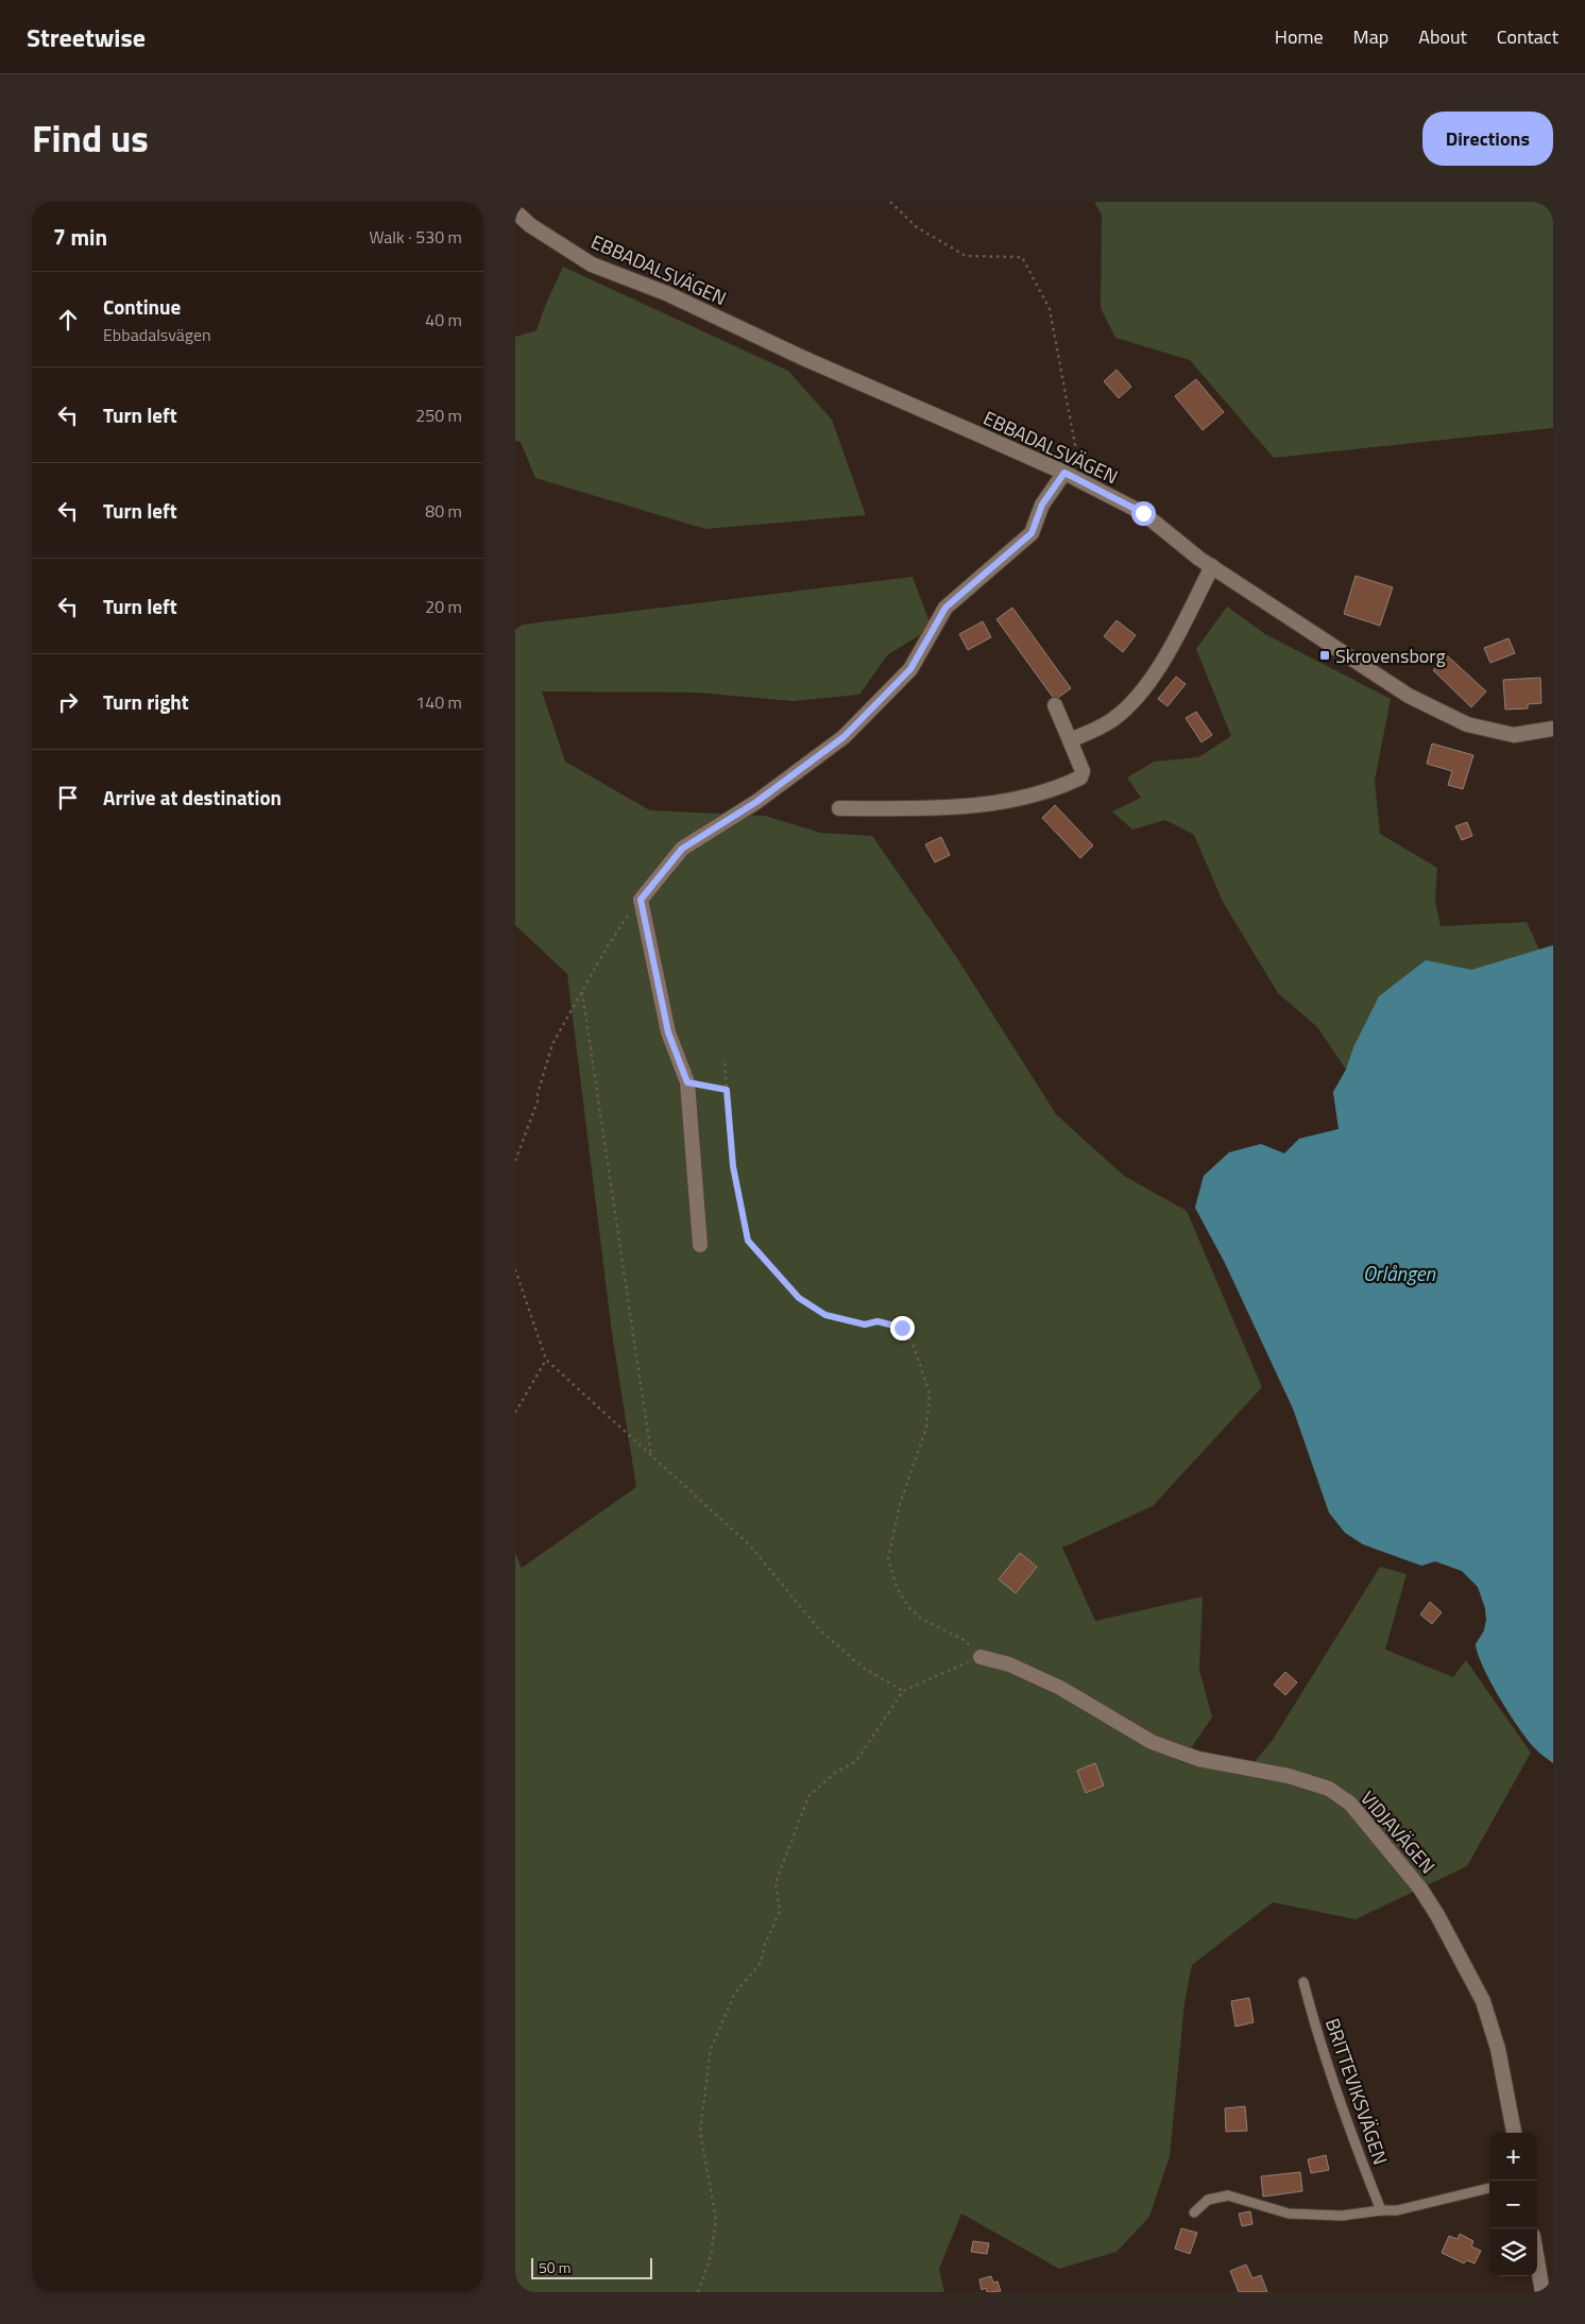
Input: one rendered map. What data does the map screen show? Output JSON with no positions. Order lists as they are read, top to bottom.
{
  "streets": {
    "street": ["EBBADALSVÄGEN", "VIDJAVÄGEN"],
    "lane": ["BRITTEVIKSVÄGEN"]
  },
  "water": ["Orlången"],
  "places": {
    "transit": ["Skrovensborg"]
  },
  "scale_bar": "50 m",
  "page": {
    "header": "Streetwise",
    "nav": [
      "Home",
      "Map",
      "About",
      "Contact"
    ],
    "title": "Find us",
    "buttons": "Directions",
    "heading": ["7 min", "Walk · 530 m"],
    "list": [
      ["Continue", "Ebbadalsvägen", "40 m"],
      ["Turn left", "250 m"],
      ["Turn left", "80 m"],
      ["Turn left", "20 m"],
      ["Turn right", "140 m"],
      "Arrive at destination"
    ],
    "map_buttons": ["+", "−"],
    "scale": "50 m"
  }
}
